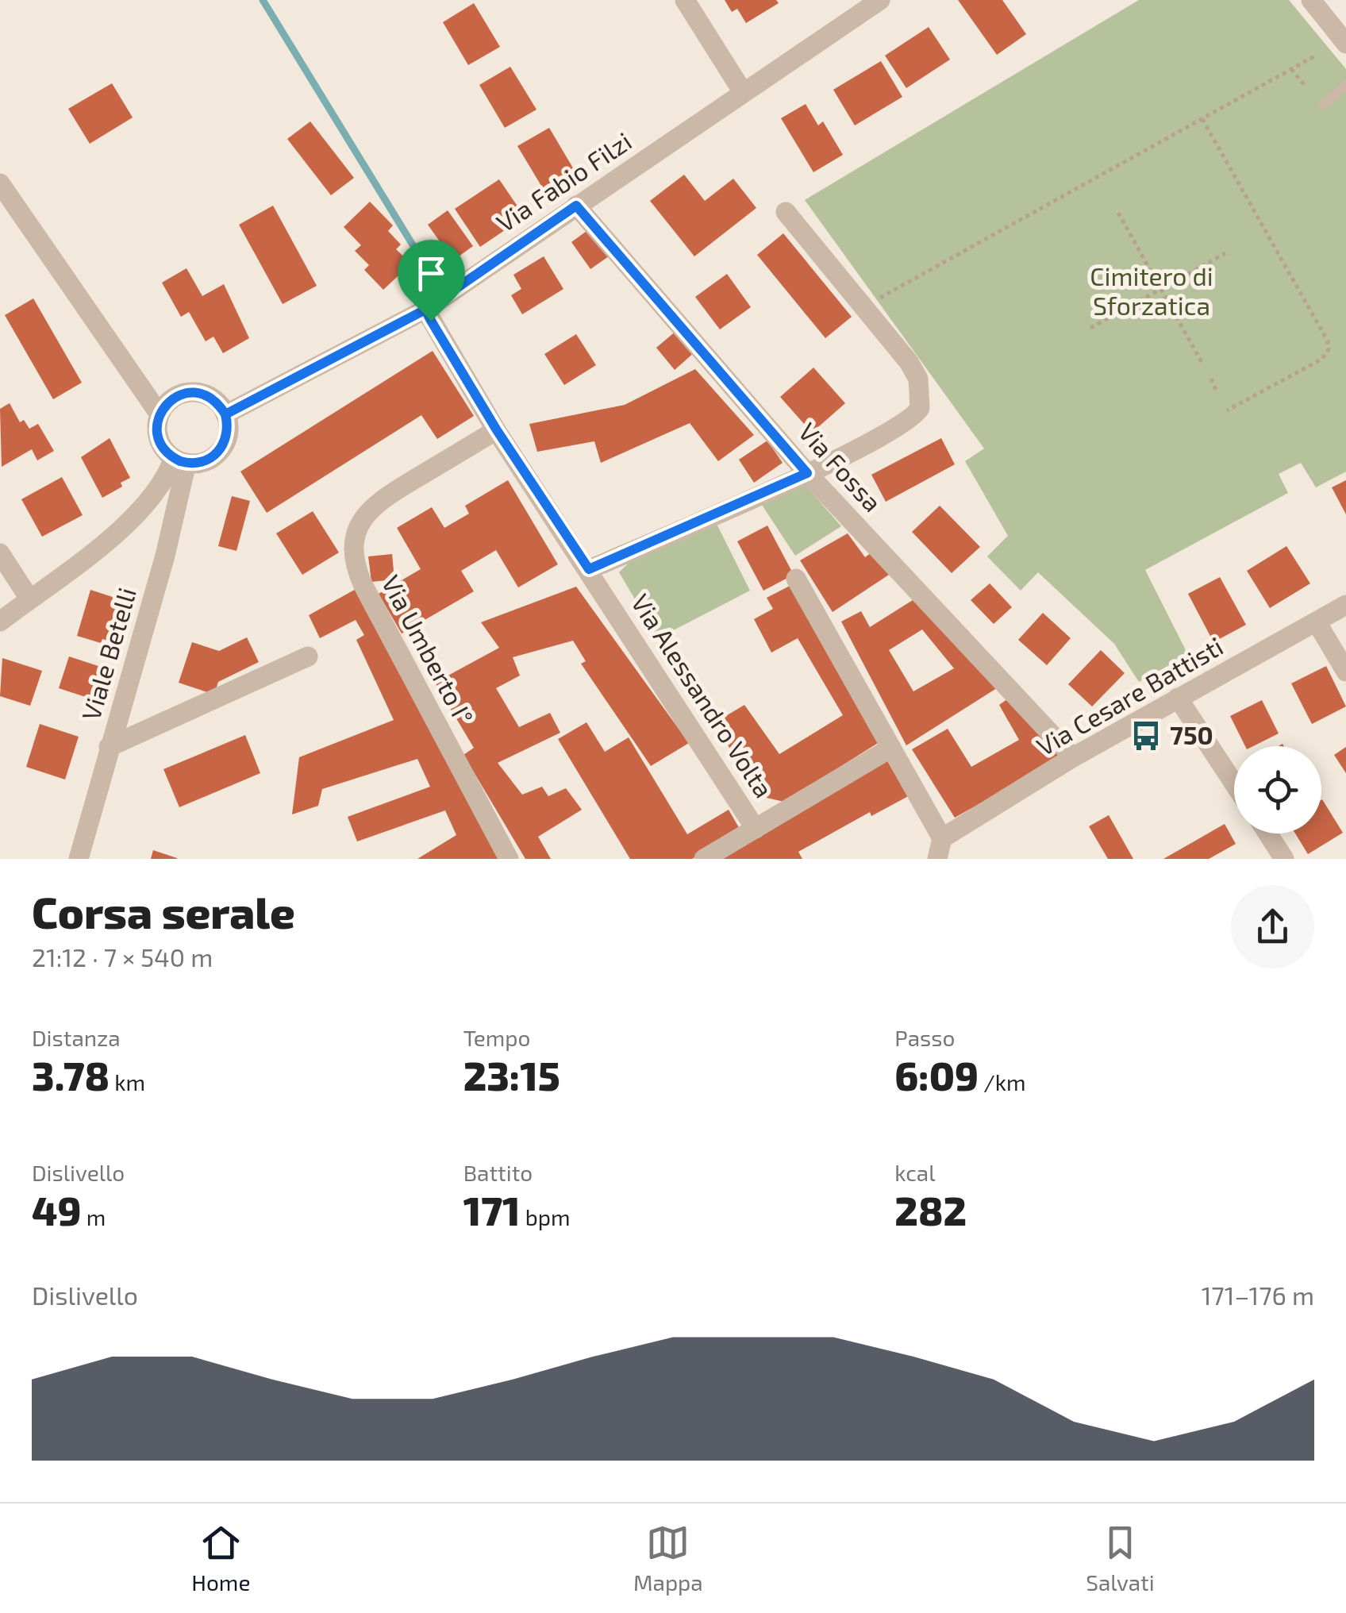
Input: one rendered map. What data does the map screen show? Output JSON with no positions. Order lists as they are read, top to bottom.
{
  "streets": {
    "street": [
      "Via Fabio Filzi",
      "Via Fossa",
      "Via Umberto I°",
      "Viale Betelli",
      "Via Alessandro Volta",
      "Via Cesare Battisti"
    ]
  },
  "crossings": [
    ["Via Fabio Filzi", "Via Fossa"],
    ["Via Fabio Filzi", "Viale Betelli"],
    ["Via Fabio Filzi", "Via Alessandro Volta"],
    ["Via Fossa", "Via Cesare Battisti"],
    ["Via Umberto I°", "Via Alessandro Volta"]
  ],
  "parks": ["Cimitero di Sforzatica"],
  "places": {
    "bus stop": ["750"]
  },
  "page": {
    "heading": ["Corsa serale", "21:12 · 7 × 540 m"],
    "stats": [
      ["Distanza", "3.78 km"],
      ["Tempo", "23:15"],
      ["Passo", "6:09 /km"],
      ["Dislivello", "49 m"],
      ["Battito", "171 bpm"],
      ["kcal", "282"]
    ],
    "chart": ["Dislivello", "171–176 m"],
    "tabs": ["Home", "Mappa", "Salvati"]
  }
}
